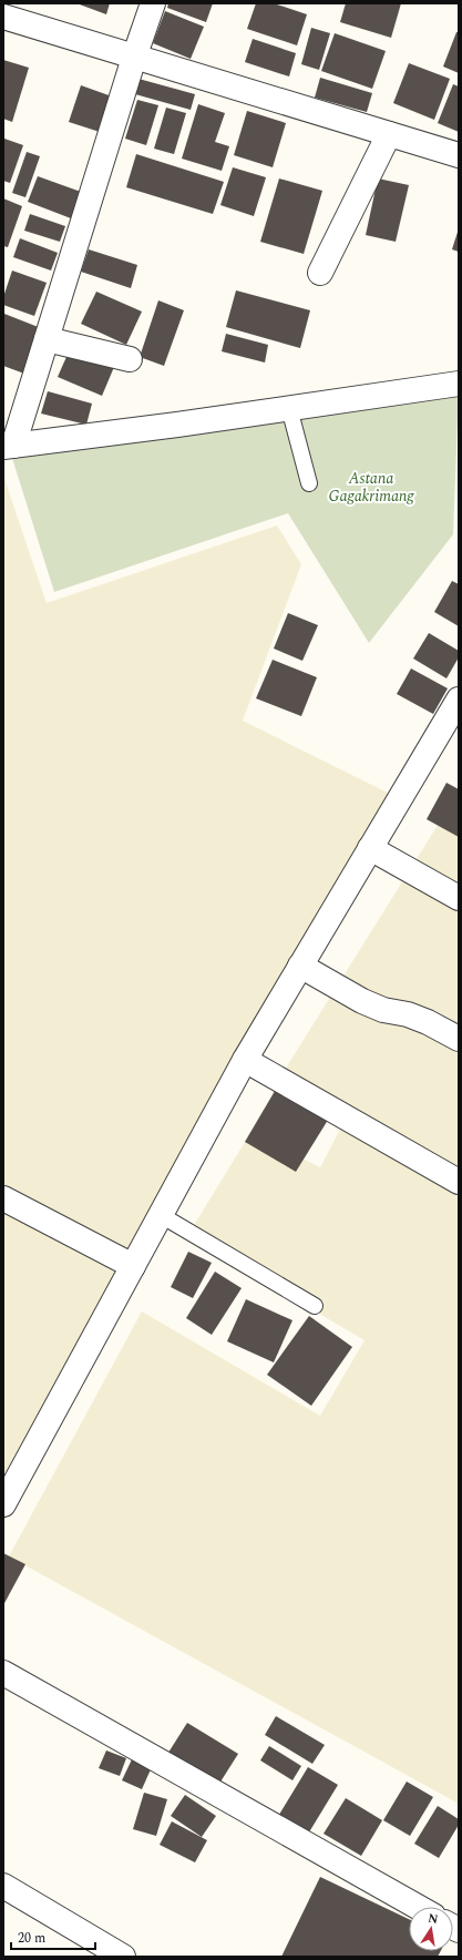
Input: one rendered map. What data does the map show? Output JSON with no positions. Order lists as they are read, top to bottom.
{
  "parks": ["Astana Gagakrimang"],
  "scale_bar": "20 m",
  "north": "top"
}
